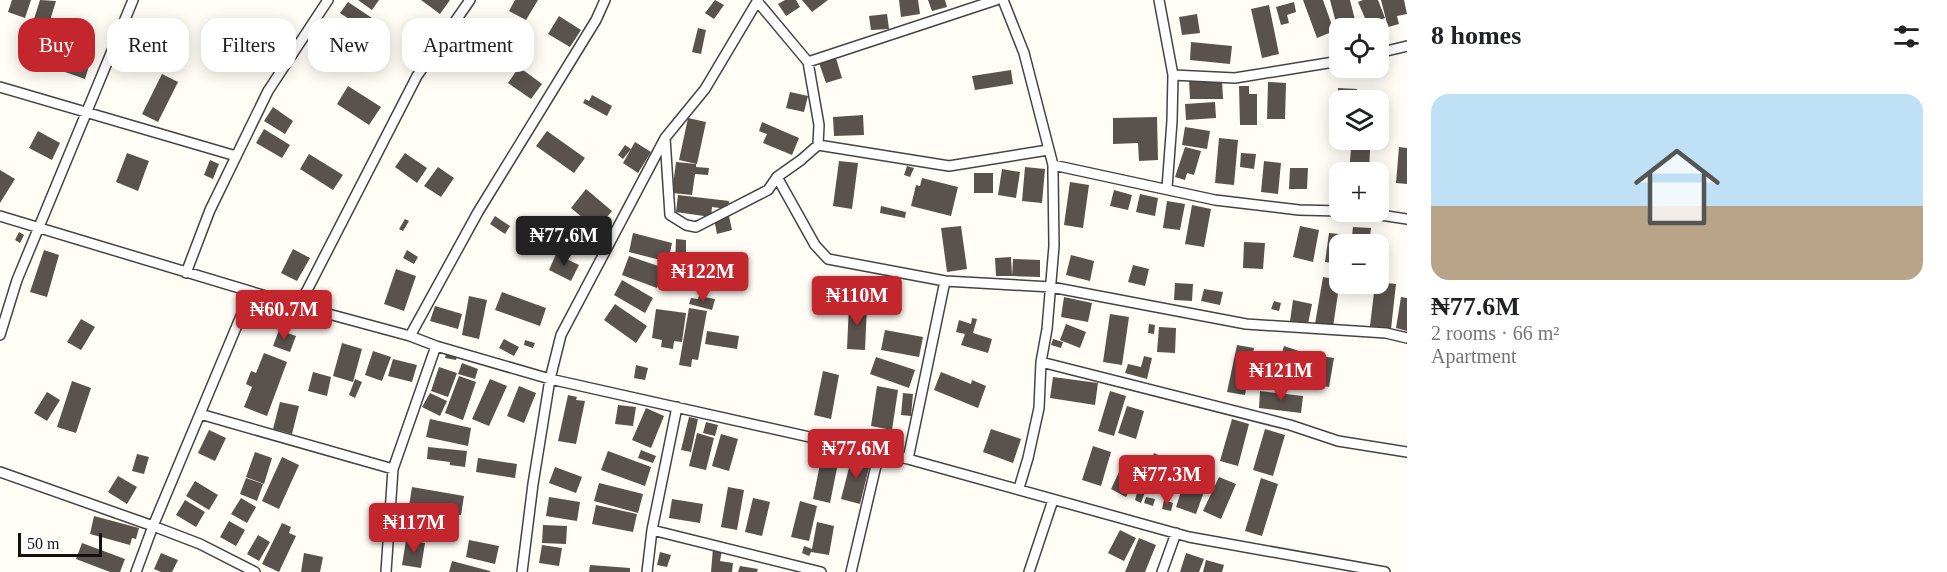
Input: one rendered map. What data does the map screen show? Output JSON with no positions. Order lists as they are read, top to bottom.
{
  "scale_bar": "50 m",
  "page": {
    "heading": "8 homes",
    "map_buttons": ["+", "−"],
    "chip": [
      "Buy",
      "Rent",
      "Filters",
      "New",
      "Apartment"
    ],
    "list": [
      {
        "name": "₦77.6M",
        "note": "2 rooms · 66 m² · Apartment"
      }
    ],
    "price": [
      "₦77.6M",
      "₦122M",
      "₦110M",
      "₦60.7M",
      "₦121M",
      "₦77.6M",
      "₦77.3M",
      "₦117M"
    ],
    "scale": "50 m"
  }
}
